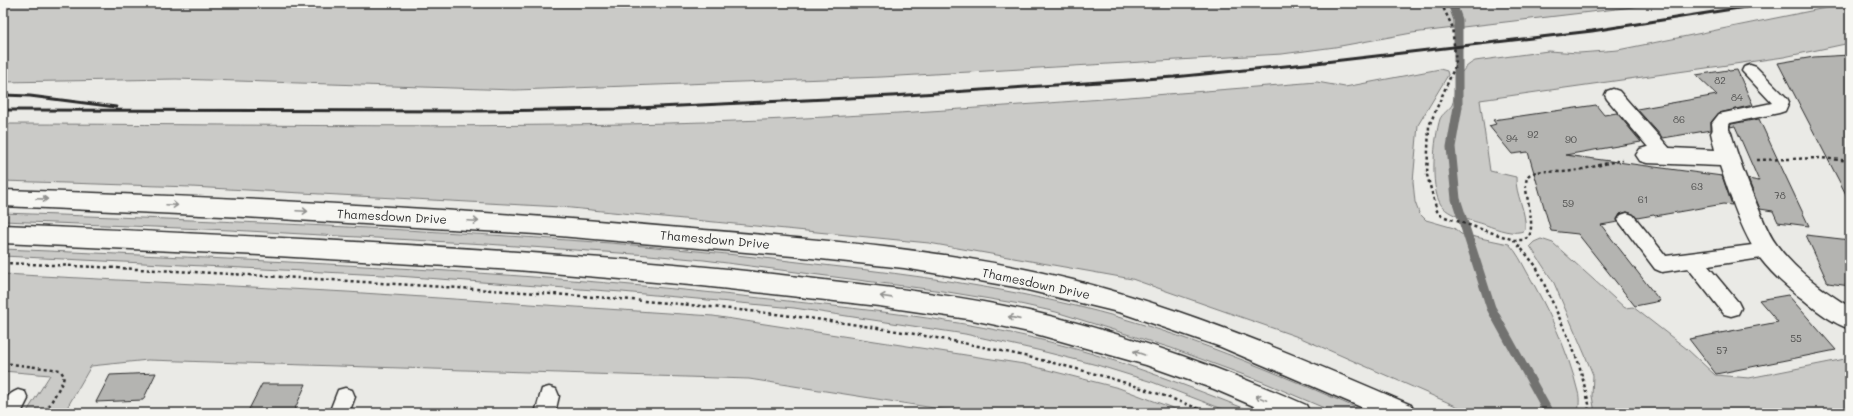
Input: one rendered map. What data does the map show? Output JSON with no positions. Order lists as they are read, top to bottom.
{
  "streets": {
    "main road": ["Thamesdown Drive"]
  },
  "house_numbers": [
    "82",
    "84",
    "86",
    "92",
    "94",
    "90",
    "63",
    "78",
    "61",
    "59",
    "55",
    "57"
  ]
}
